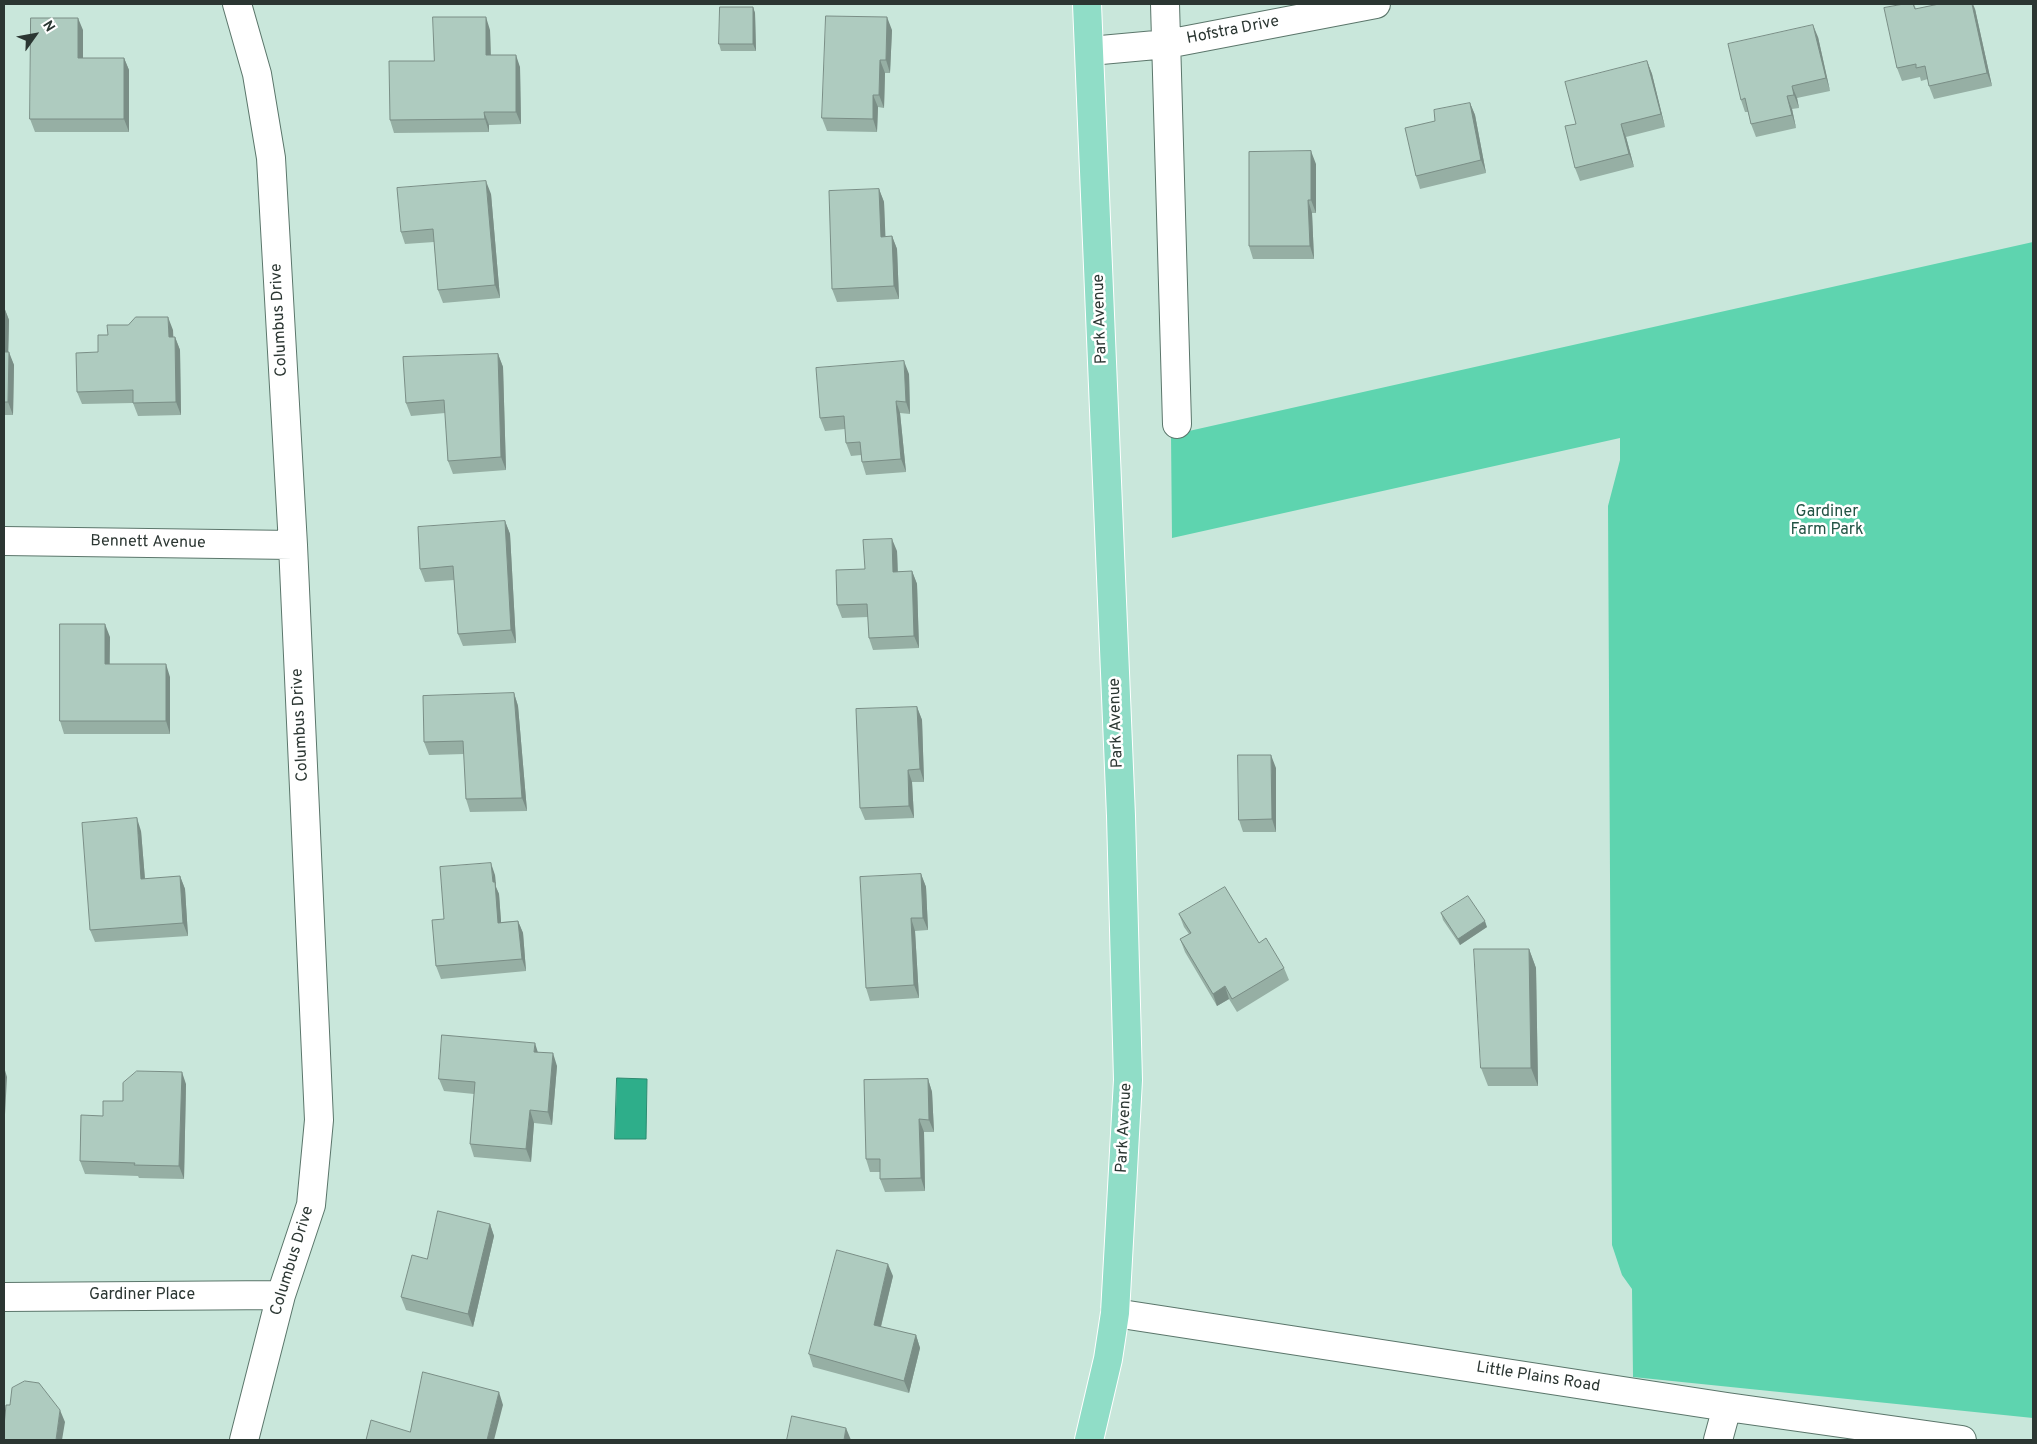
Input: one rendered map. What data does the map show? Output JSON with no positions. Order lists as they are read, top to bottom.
{
  "streets": {
    "main road": ["Park Avenue"],
    "street": [
      "Hofstra Drive",
      "Columbus Drive",
      "Bennett Avenue",
      "Gardiner Place",
      "Little Plains Road"
    ]
  },
  "crossings": [
    ["Hofstra Drive", "Park Avenue"],
    ["Park Avenue", "Little Plains Road"],
    ["Columbus Drive", "Bennett Avenue"],
    ["Columbus Drive", "Gardiner Place"]
  ],
  "parks": ["Gardiner Farm Park"],
  "north": "top right"
}
